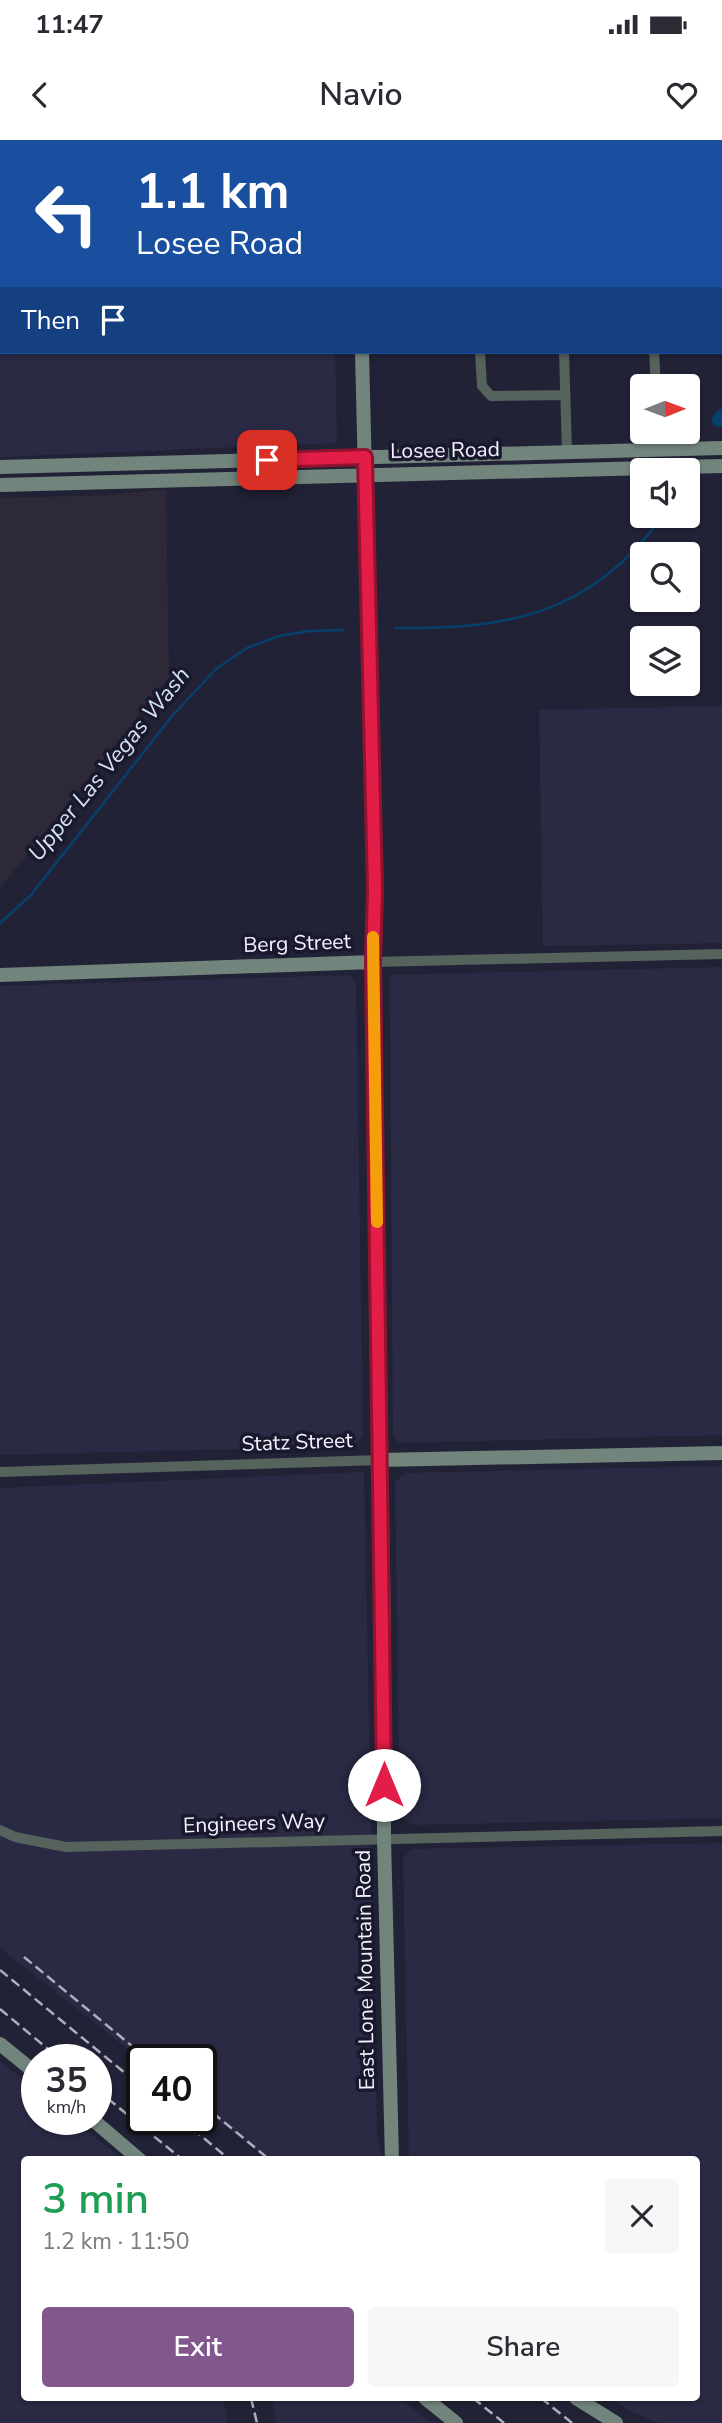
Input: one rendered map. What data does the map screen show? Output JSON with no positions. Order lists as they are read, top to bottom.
{
  "streets": {
    "street": [
      "Losee Road",
      "Berg Street",
      "Statz Street",
      "Engineers Way",
      "East Lone Mountain Road"
    ]
  },
  "crossings": [
    ["Losee Road", "East Lone Mountain Road"],
    ["Berg Street", "East Lone Mountain Road"],
    ["Statz Street", "East Lone Mountain Road"],
    ["Engineers Way", "East Lone Mountain Road"]
  ],
  "water": ["Upper Las Vegas Wash"],
  "north": "right",
  "page": {
    "status": "11:47",
    "header": "Navio",
    "turn": ["1.1 km", "Losee Road"],
    "then": "Then",
    "speed": "35 km/h",
    "limit": "40",
    "heading": ["3 min", "1.2 km · 11:50"],
    "buttons": ["Exit", "Share"]
  }
}
